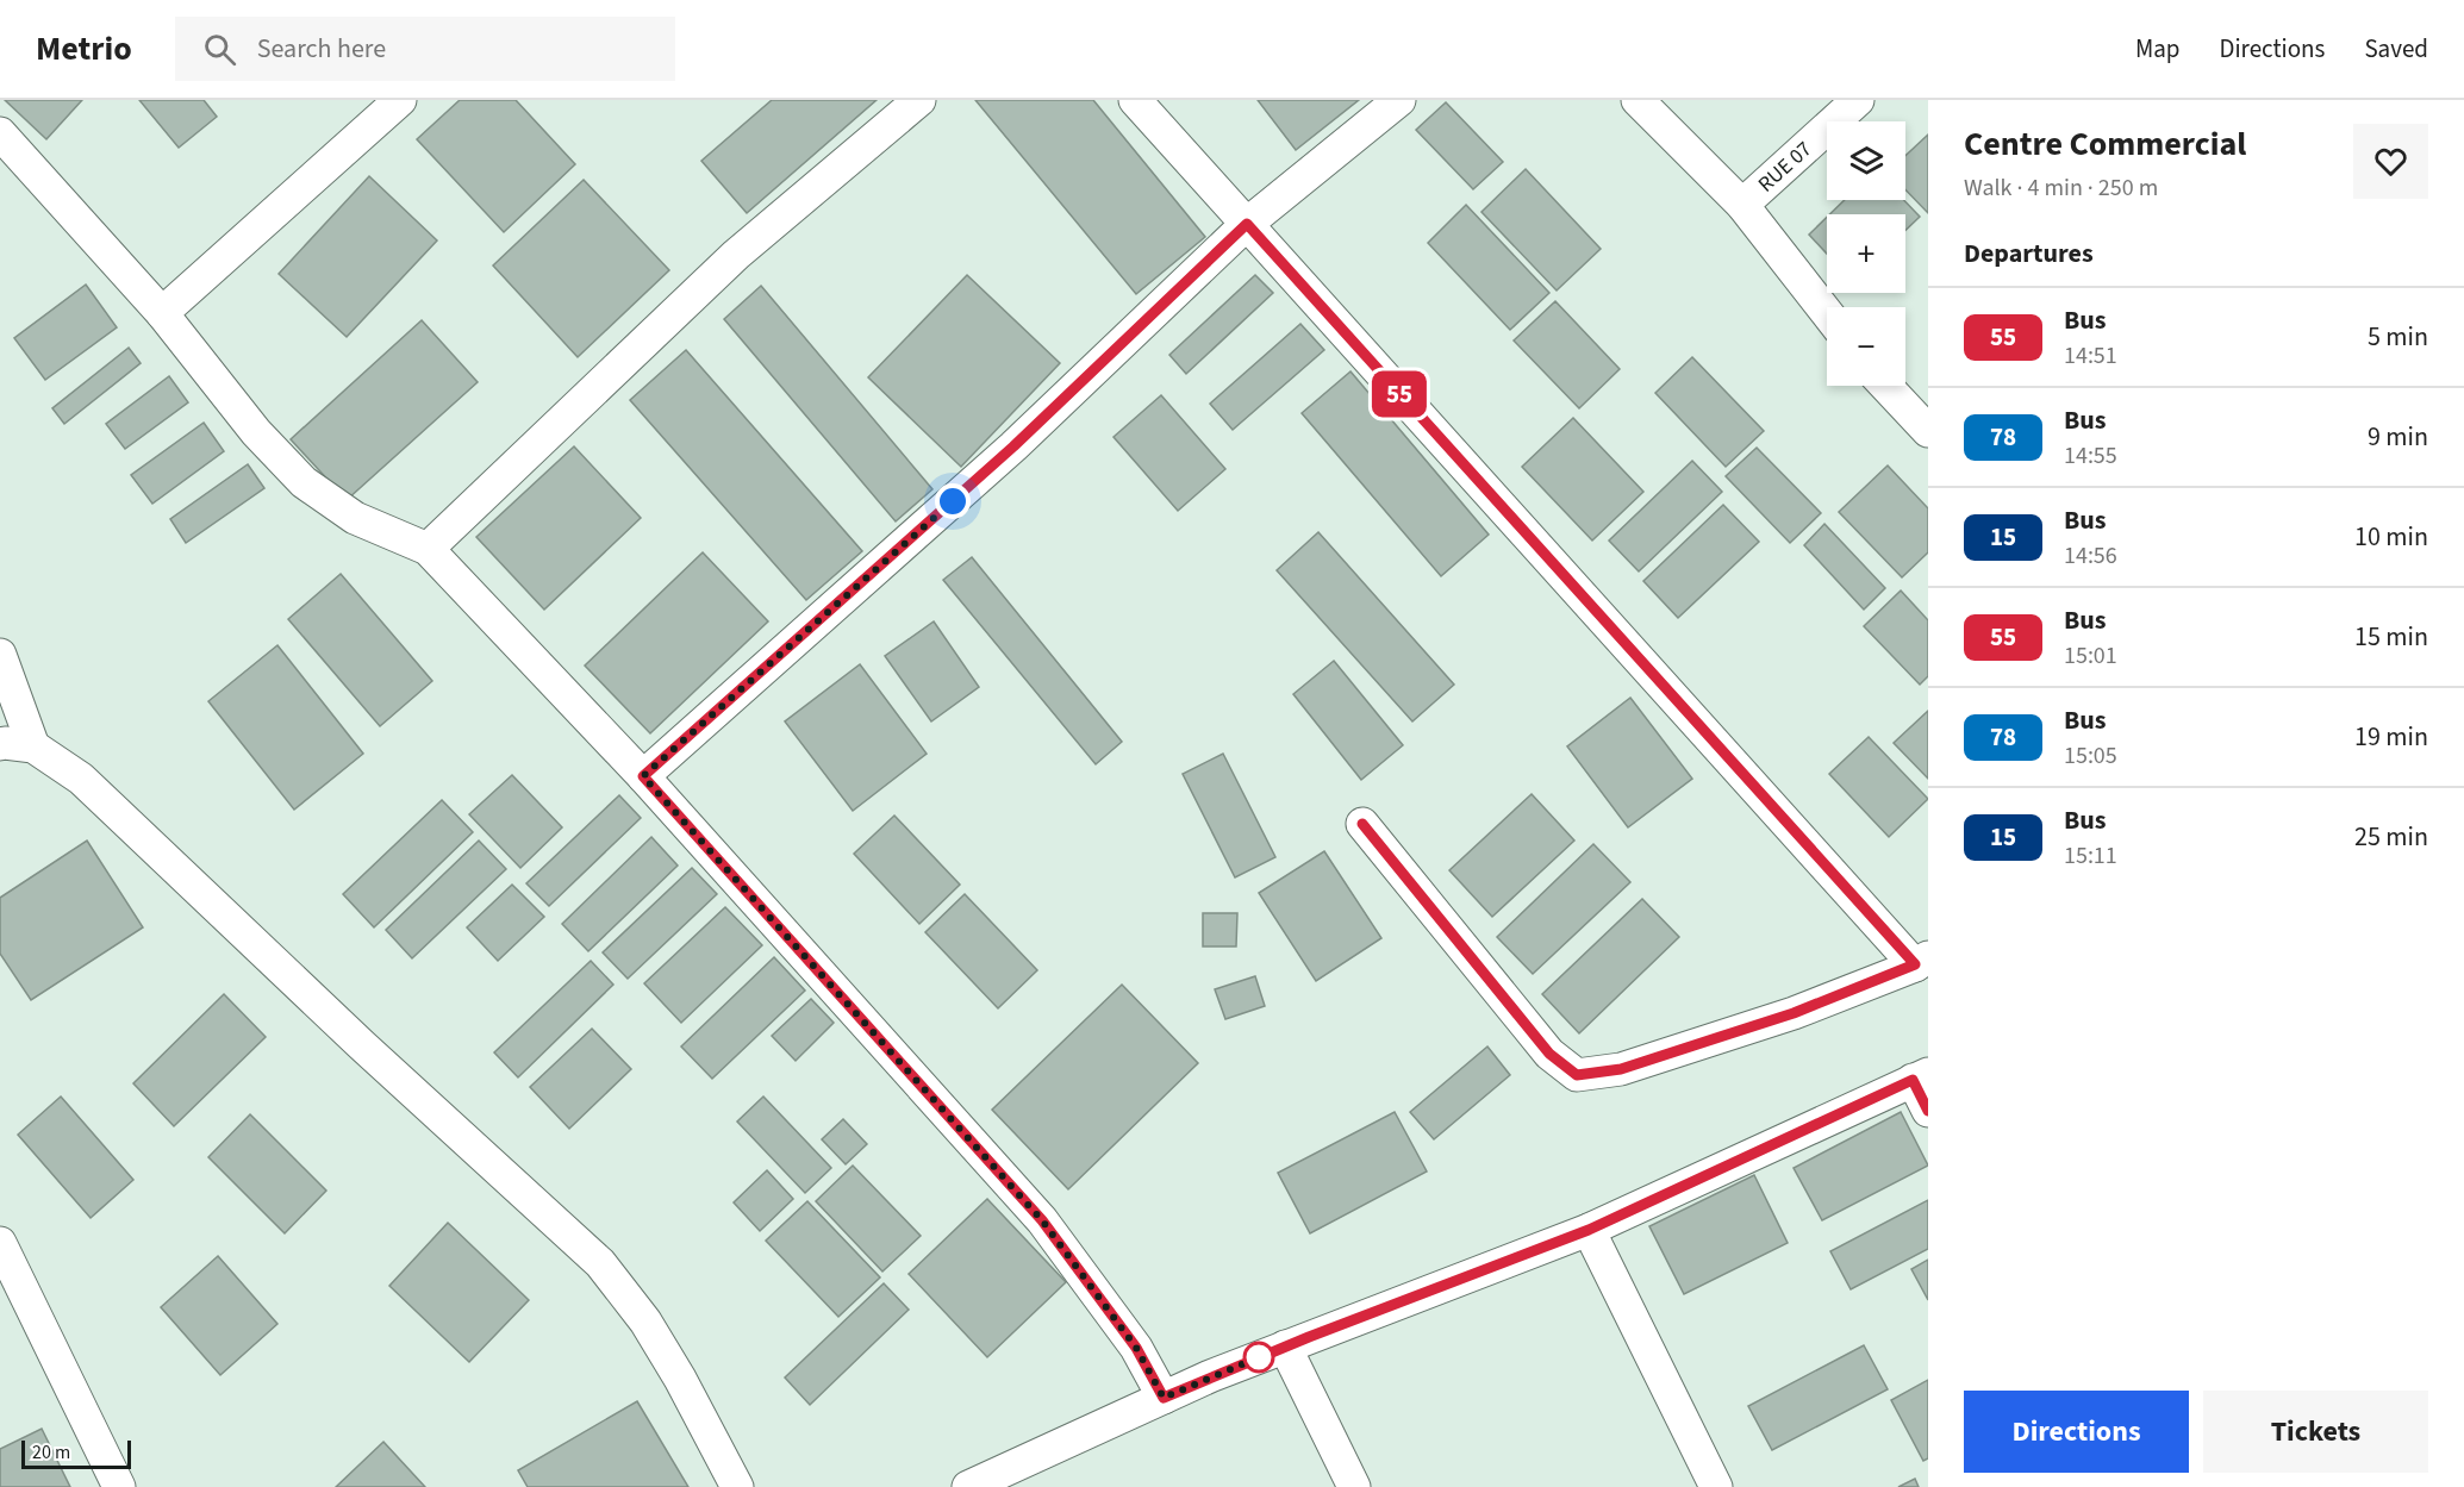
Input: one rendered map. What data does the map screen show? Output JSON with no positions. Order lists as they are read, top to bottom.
{
  "streets": {
    "street": ["RUE 07"]
  },
  "lines": ["bus line 55"],
  "scale_bar": "20 m",
  "page": {
    "header": "Metrio",
    "search": "Search here",
    "nav": ["Map", "Directions", "Saved"],
    "on_map": "55",
    "heading": [
      ["Centre Commercial", "Walk · 4 min · 250 m"],
      "Departures"
    ],
    "map_buttons": ["+", "−"],
    "list": [
      {
        "mark": "55",
        "name": "Bus",
        "note": "14:51",
        "value": "5 min"
      },
      {
        "mark": "78",
        "name": "Bus",
        "note": "14:55",
        "value": "9 min"
      },
      {
        "mark": "15",
        "name": "Bus",
        "note": "14:56",
        "value": "10 min"
      },
      {
        "mark": "55",
        "name": "Bus",
        "note": "15:01",
        "value": "15 min"
      },
      {
        "mark": "78",
        "name": "Bus",
        "note": "15:05",
        "value": "19 min"
      },
      {
        "mark": "15",
        "name": "Bus",
        "note": "15:11",
        "value": "25 min"
      }
    ],
    "buttons": ["Directions", "Tickets"],
    "scale": "20 m"
  }
}
